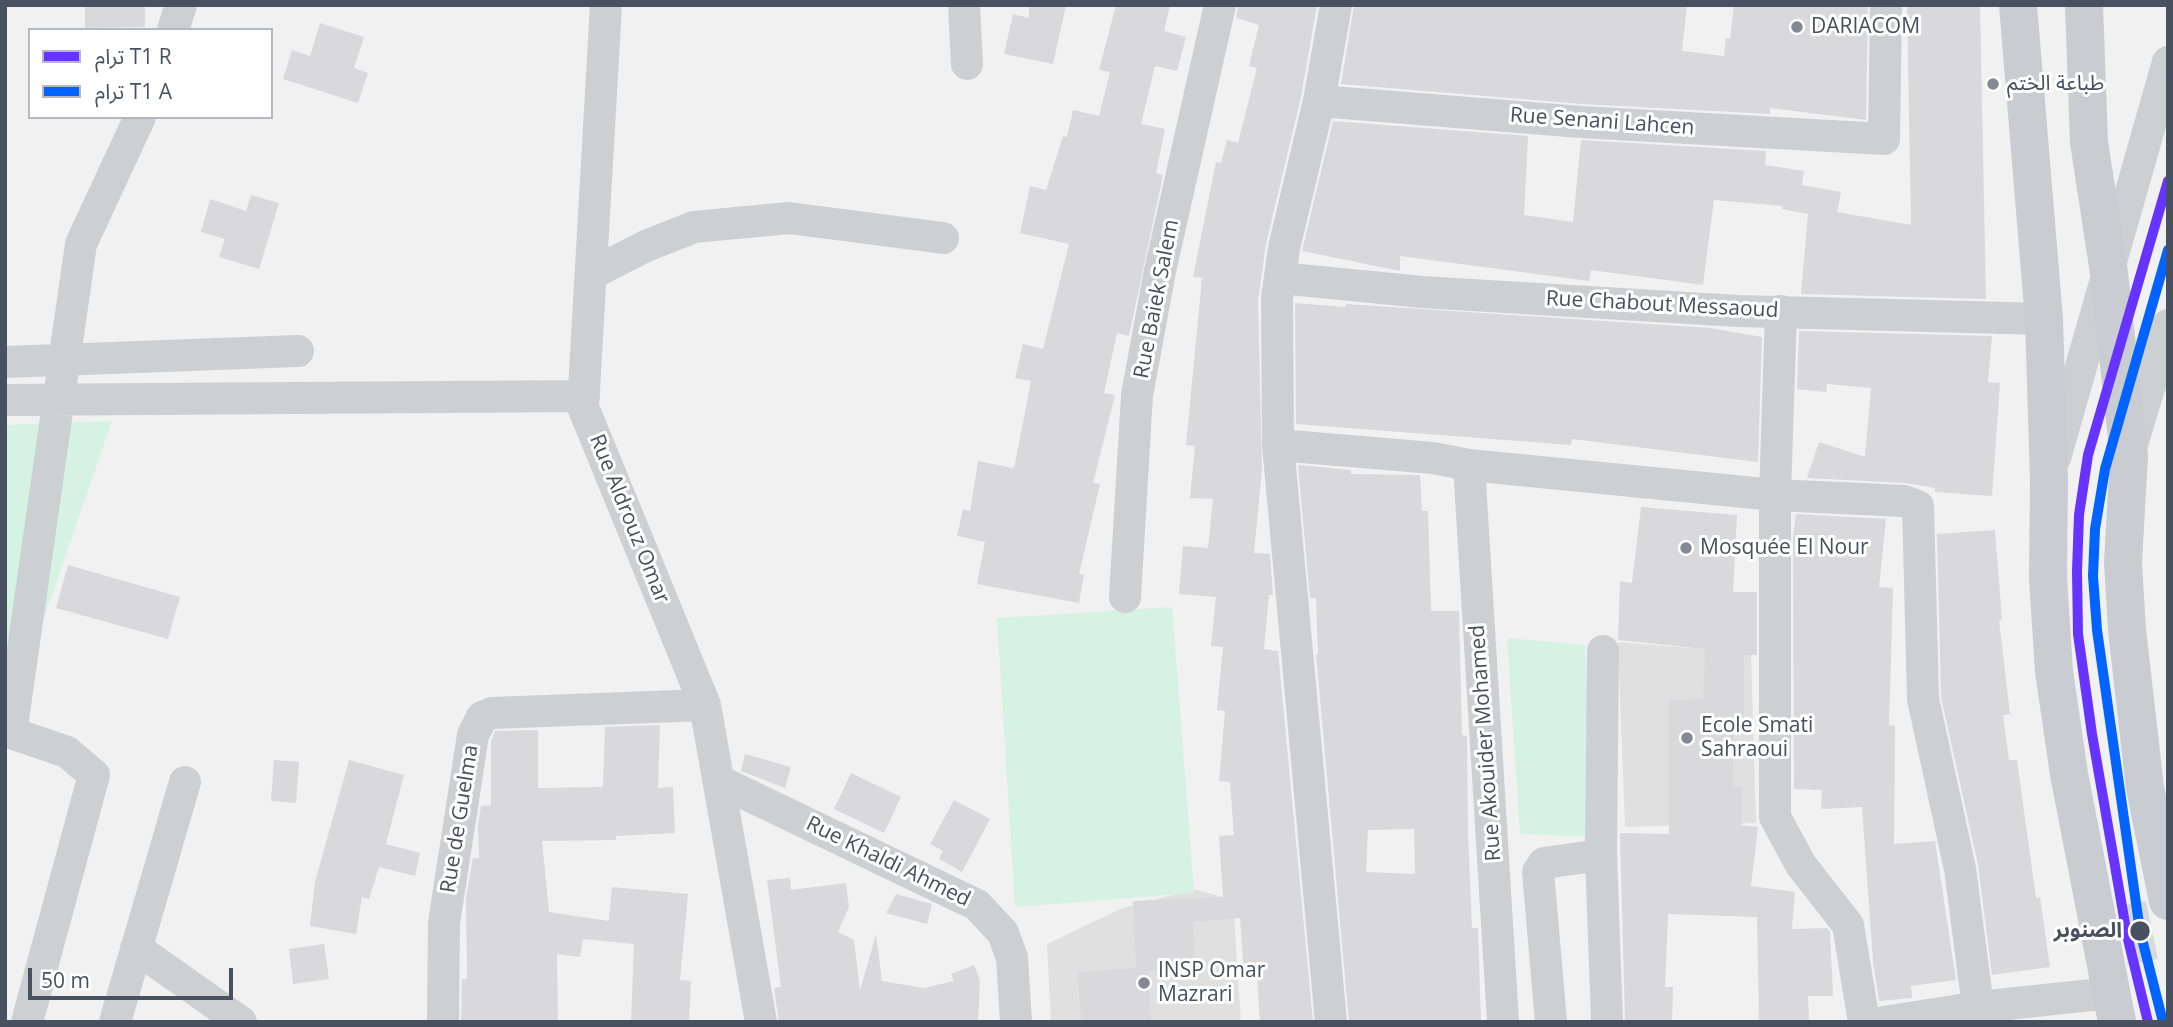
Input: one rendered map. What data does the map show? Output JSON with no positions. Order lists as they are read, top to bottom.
{
  "streets": {
    "street": [
      "Rue Senani Lahcen",
      "Rue Baiek Salem",
      "Rue Chabout Messaoud",
      "Rue Aldrouz Omar",
      "Rue Akouider Mohamed",
      "Rue de Guelma",
      "Rue Khaldi Ahmed"
    ]
  },
  "crossings": [
    ["Rue Aldrouz Omar", "Rue de Guelma"],
    ["Rue Aldrouz Omar", "Rue Khaldi Ahmed"]
  ],
  "places": [
    "DARIACOM",
    "طباعة الختم",
    "Mosquée El Nour",
    "Ecole Smati Sahraoui",
    "الصنوبر",
    "INSP Omar Mazrari"
  ],
  "legend": ["ترام T1 R", "ترام T1 A"],
  "scale_bar": "50 m"
}
